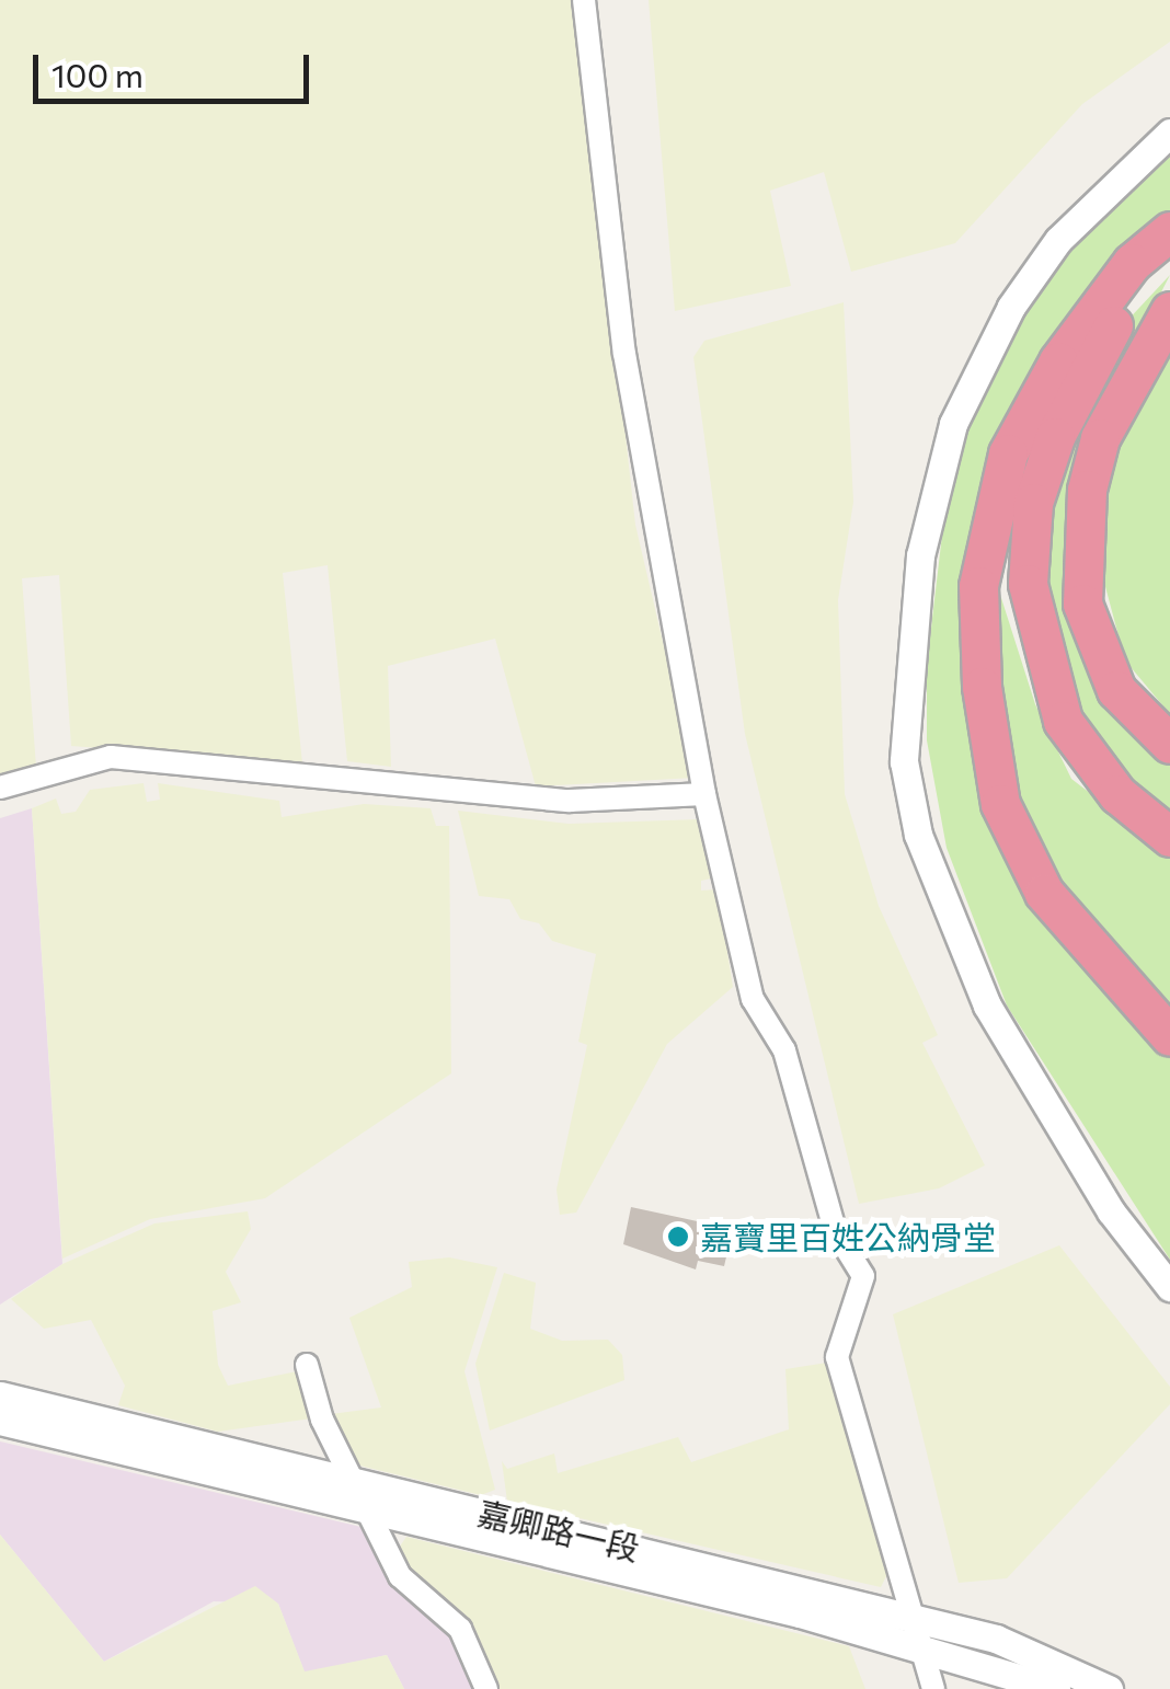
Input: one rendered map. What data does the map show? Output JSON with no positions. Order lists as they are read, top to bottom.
{
  "streets": {
    "street": ["嘉卿路一段"]
  },
  "places": ["嘉寶里百姓公納骨堂"],
  "scale_bar": "100 m"
}
